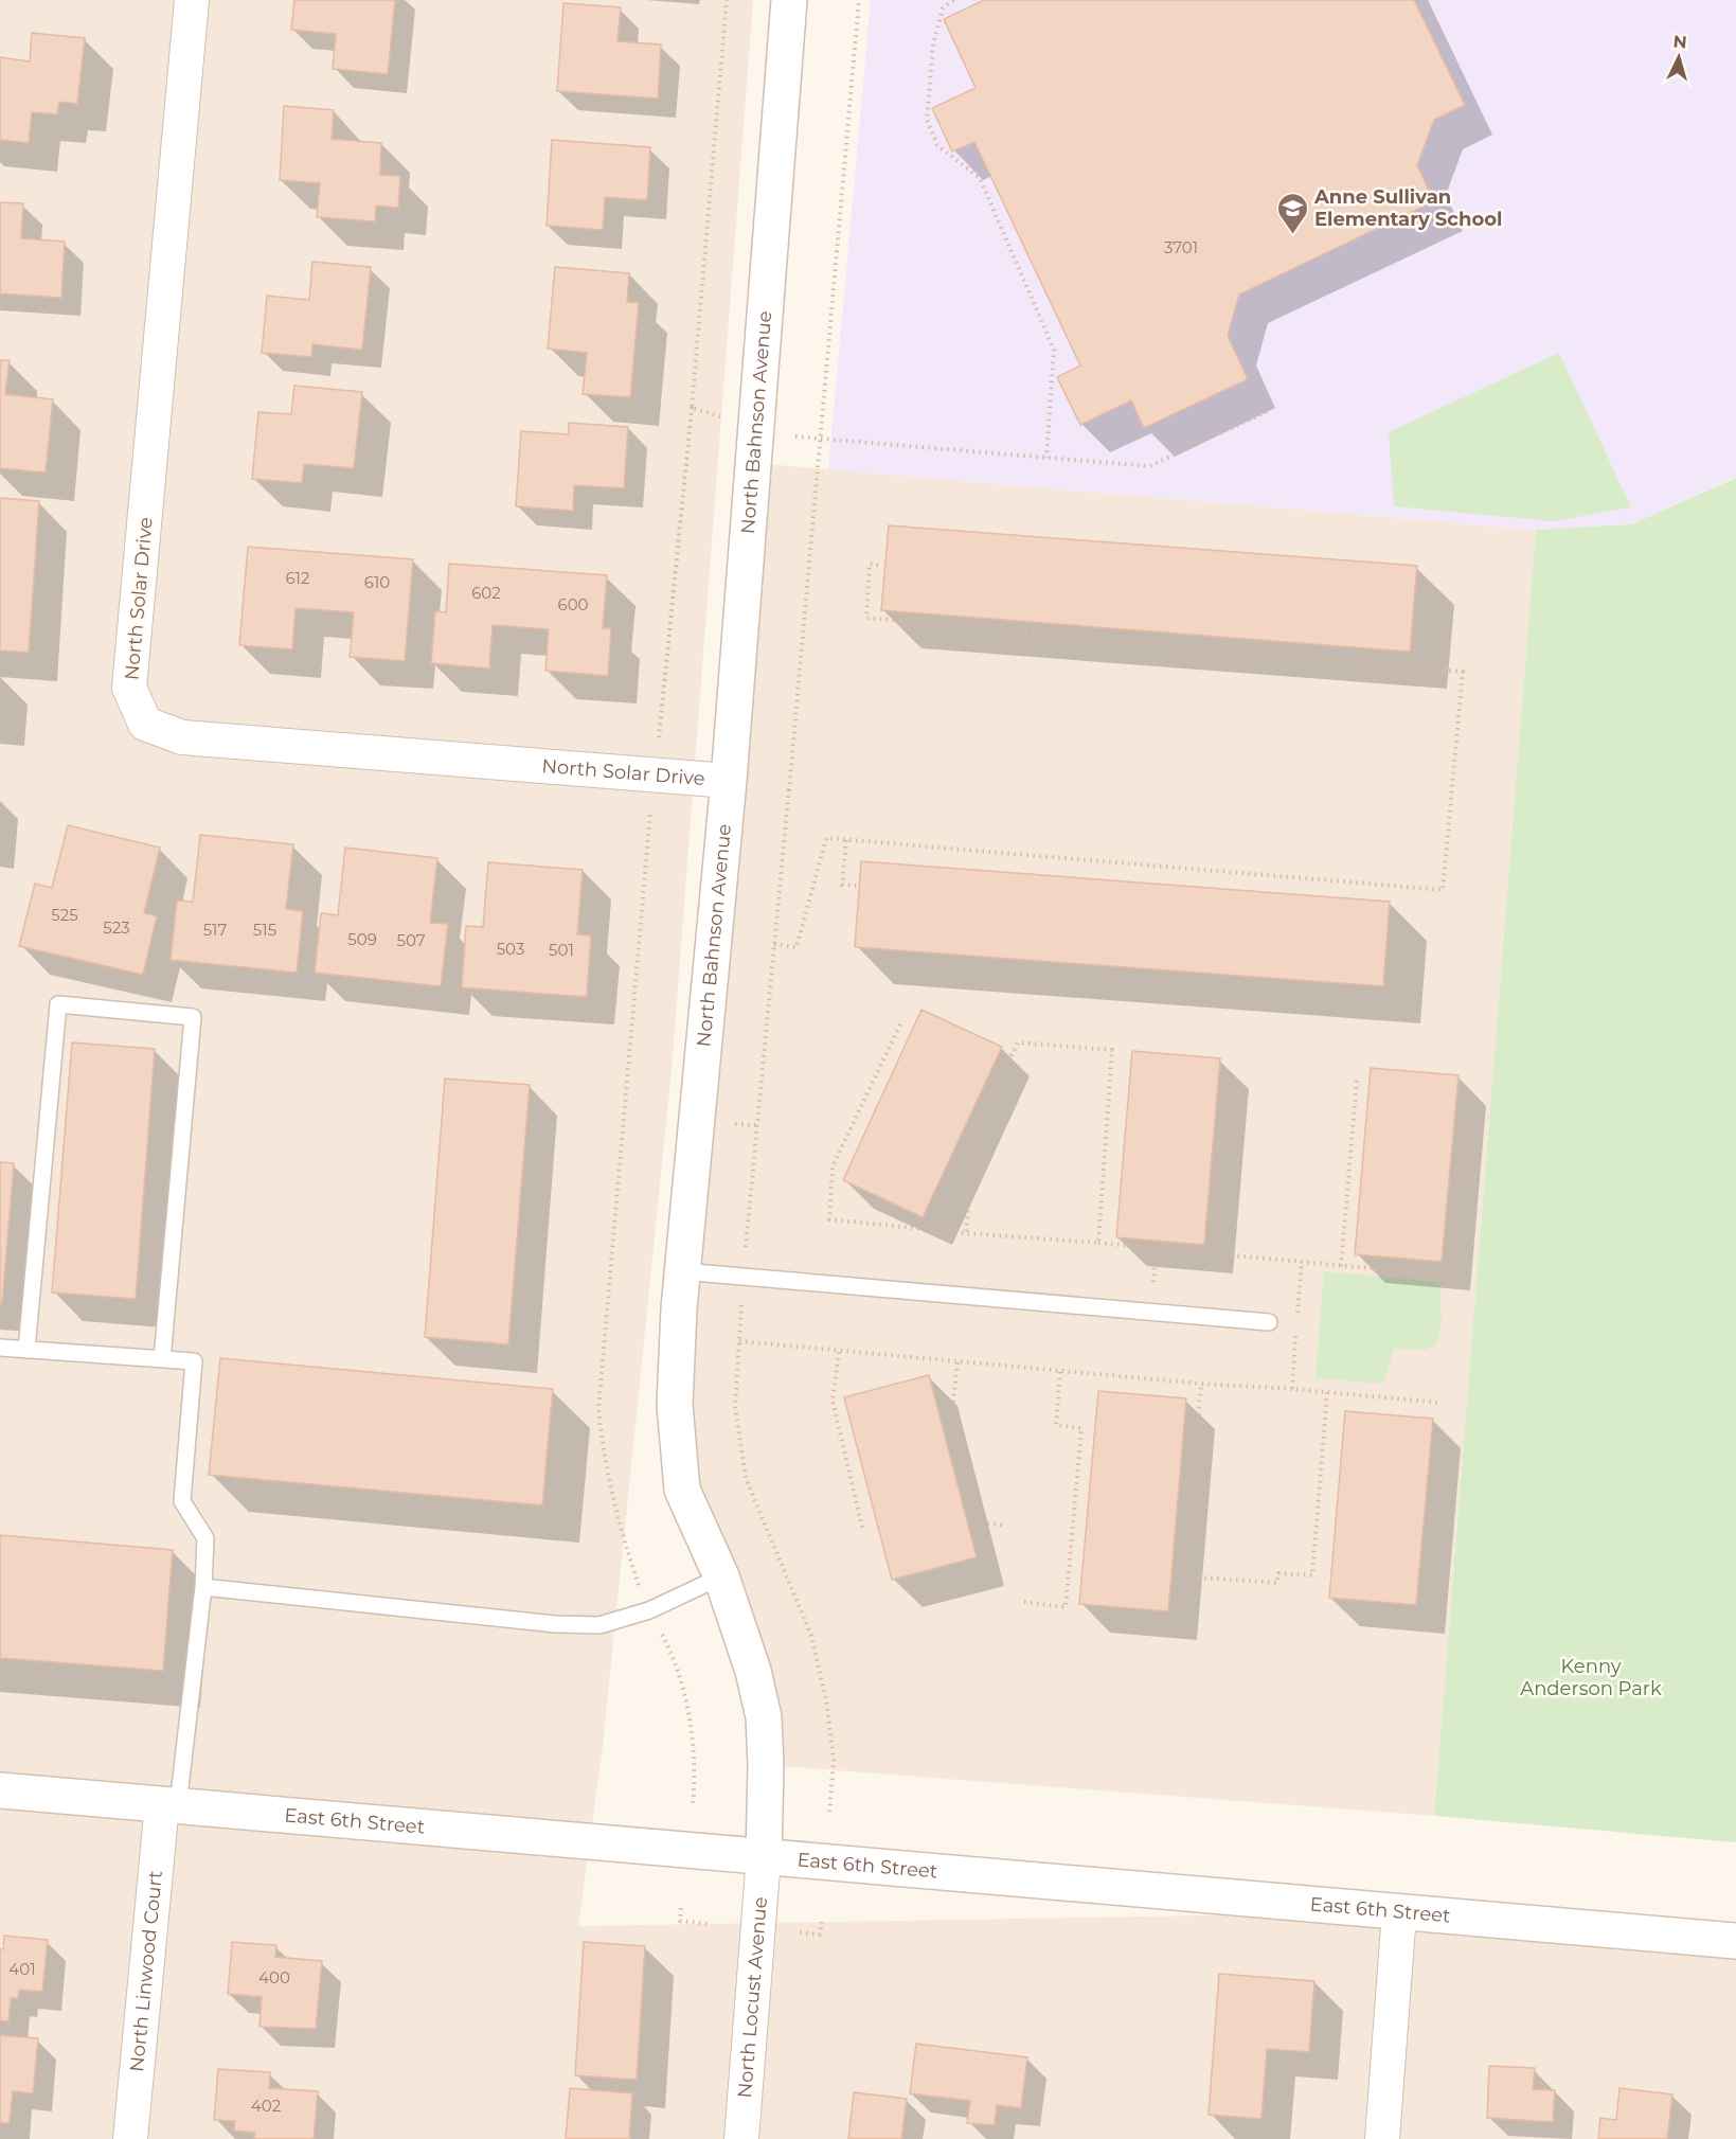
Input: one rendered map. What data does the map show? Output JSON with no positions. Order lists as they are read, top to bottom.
{
  "streets": {
    "street": [
      "North Bahnson Avenue",
      "North Solar Drive",
      "East 6th Street",
      "North Linwood Court",
      "North Locust Avenue"
    ]
  },
  "crossings": [
    ["North Bahnson Avenue", "North Solar Drive"],
    ["North Bahnson Avenue", "East 6th Street"],
    ["North Bahnson Avenue", "North Locust Avenue"],
    ["East 6th Street", "North Linwood Court"],
    ["East 6th Street", "North Locust Avenue"]
  ],
  "parks": ["Kenny Anderson Park"],
  "places": {
    "school or university": ["Anne Sullivan Elementary School"]
  },
  "house_numbers": [
    "3701",
    "612",
    "610",
    "602",
    "600",
    "525",
    "523",
    "517",
    "515",
    "509",
    "507",
    "503",
    "501",
    "401",
    "400",
    "402"
  ],
  "north": "top"
}
